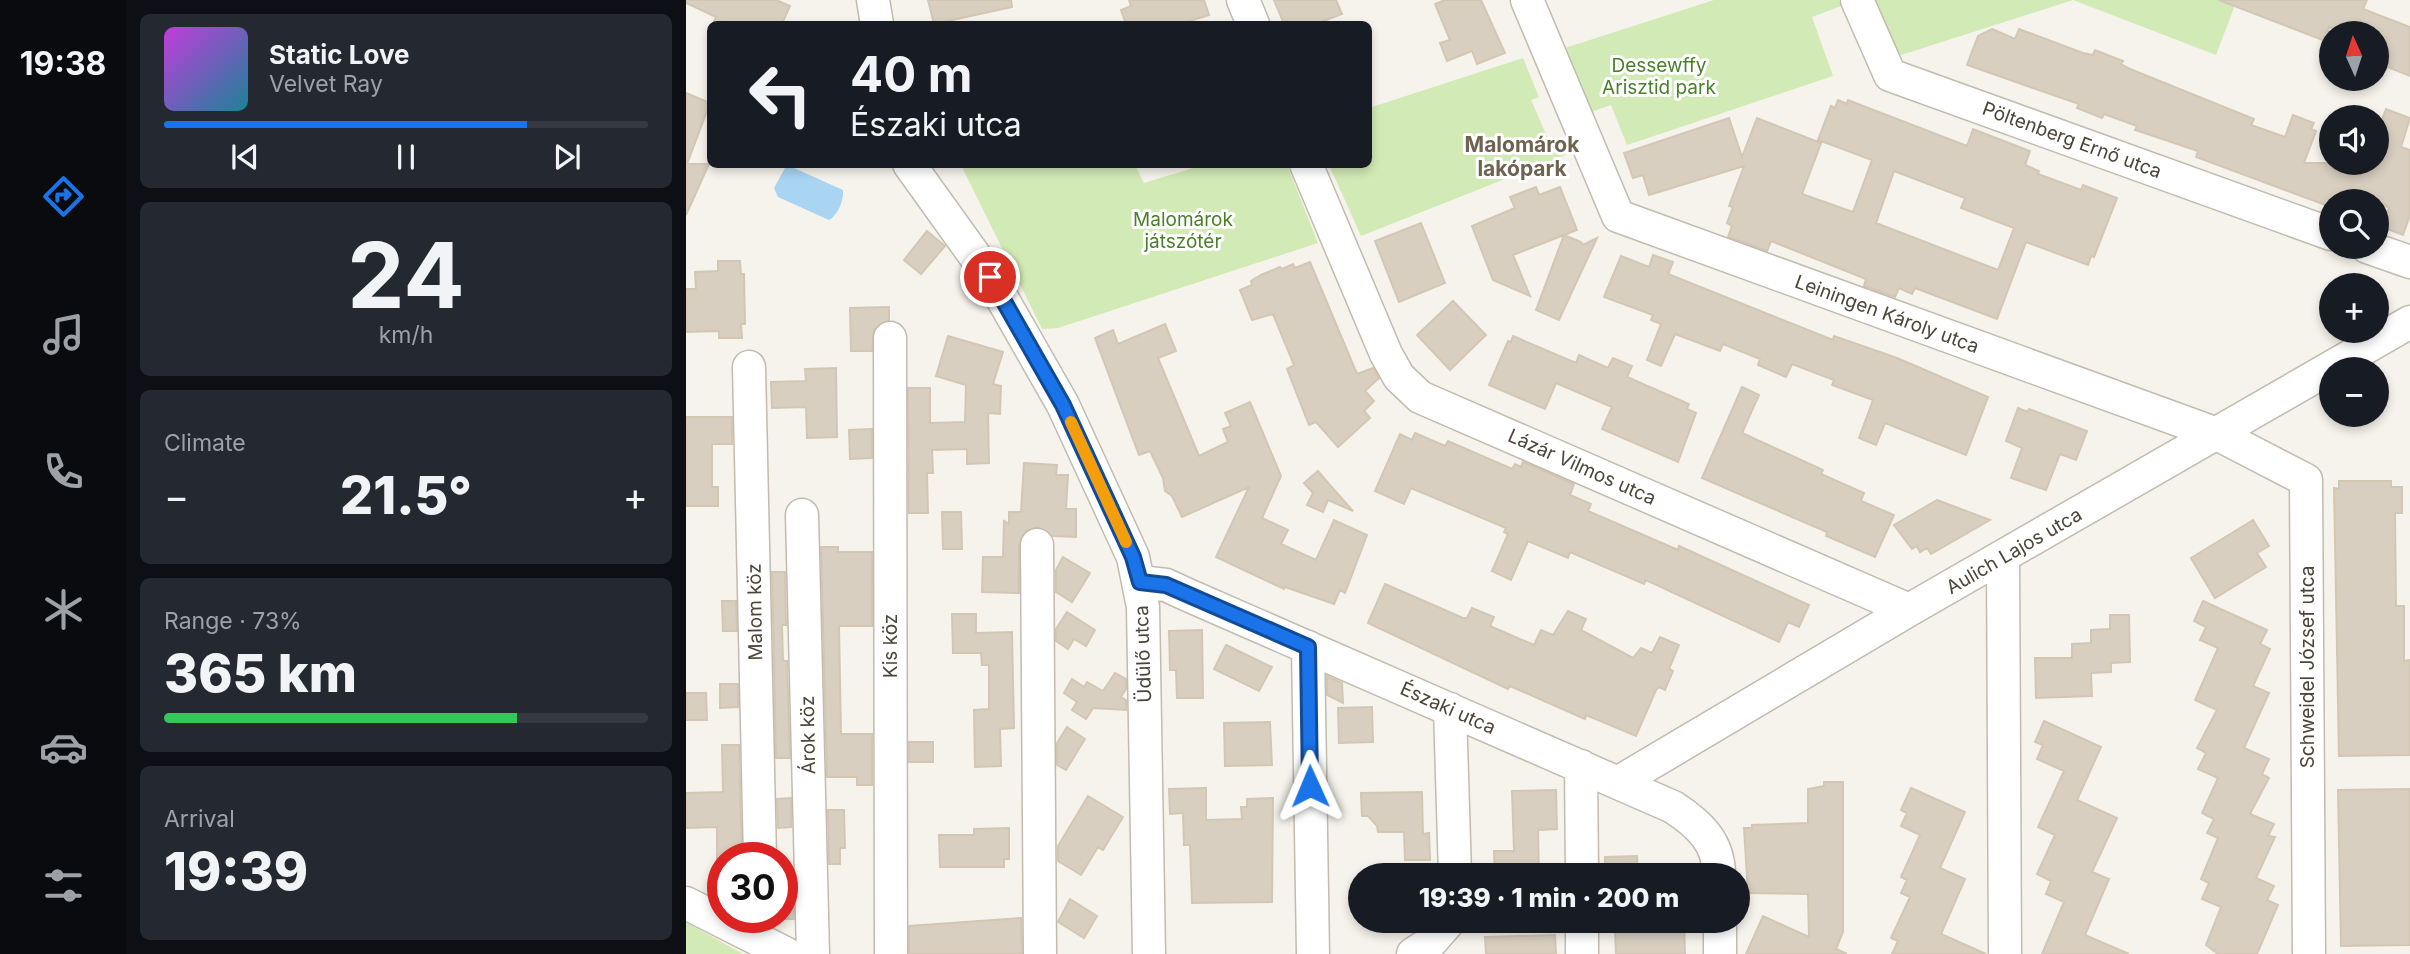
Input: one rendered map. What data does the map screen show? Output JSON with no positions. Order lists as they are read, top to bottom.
{
  "streets": {
    "street": [
      "Pöltenberg Ernő utca",
      "Leiningen Károly utca",
      "Lázár Vilmos utca",
      "Aulich Lajos utca",
      "Malom köz",
      "Kis köz",
      "Üdülő utca",
      "Schweidel József utca",
      "Északi utca",
      "Árok köz"
    ]
  },
  "crossings": [
    ["Leiningen Károly utca", "Aulich Lajos utca"],
    ["Leiningen Károly utca", "Schweidel József utca"],
    ["Lázár Vilmos utca", "Aulich Lajos utca"],
    ["Aulich Lajos utca", "Schweidel József utca"],
    ["Aulich Lajos utca", "Északi utca"],
    ["Üdülő utca", "Északi utca"]
  ],
  "districts": ["Malomárok lakópark"],
  "parks": ["Dessewffy Arisztid park", "Malomárok játszótér"],
  "north": "top",
  "page": {
    "tabs": "19:38",
    "map_buttons": ["+", "−"],
    "turn": ["40 m", "Északi utca"],
    "song": ["Static Love", "Velvet Ray"],
    "tile": [
      ["24", "km/h"],
      "Climate",
      ["Range · 73%", "365 km"],
      ["Arrival", "19:39"]
    ],
    "heat": ["−", "21.5°", "+"],
    "limit": "30",
    "trip": "19:39 · 1 min · 200 m"
  }
}
